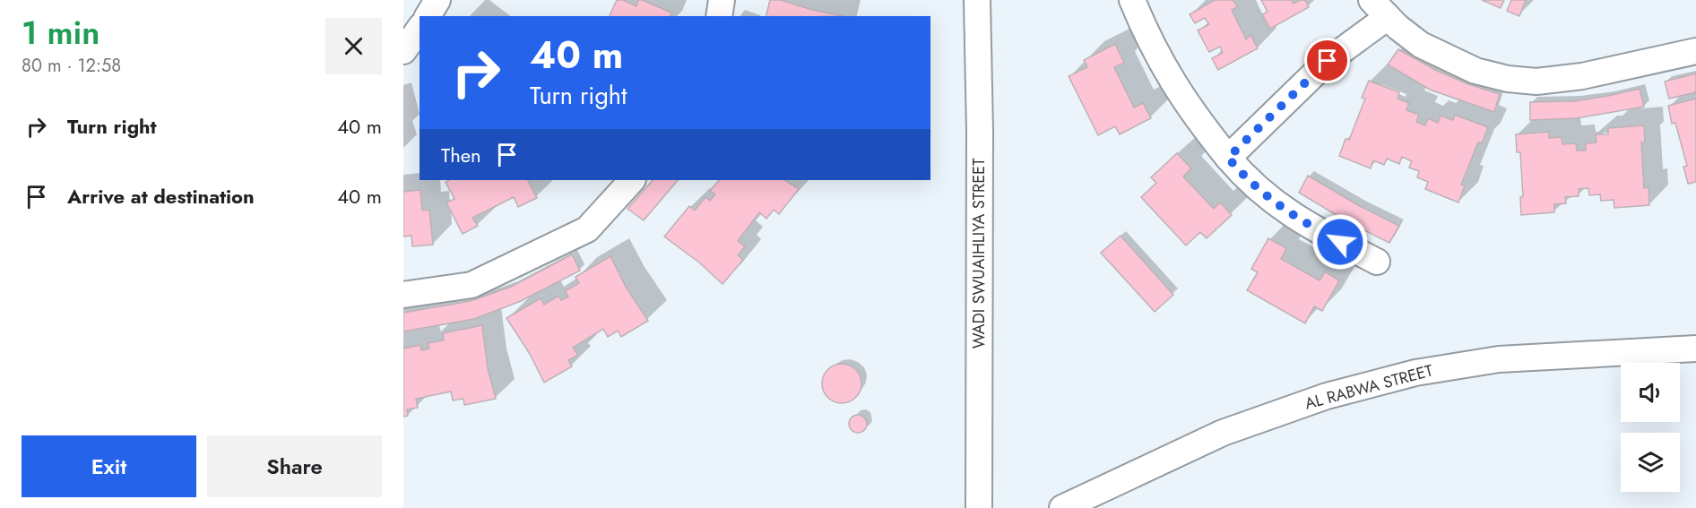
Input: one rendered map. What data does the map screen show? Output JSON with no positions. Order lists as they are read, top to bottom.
{
  "streets": {
    "street": ["WADI SWUAIHLIYA STREET", "AL RABWA STREET"]
  },
  "page": {
    "heading": ["1 min", "80 m · 12:58"],
    "turn": ["40 m", "Turn right"],
    "list": [
      {
        "name": "Turn right",
        "value": "40 m"
      },
      {
        "name": "Arrive at destination",
        "value": "40 m"
      }
    ],
    "then": "Then",
    "buttons": ["Exit", "Share"]
  }
}
